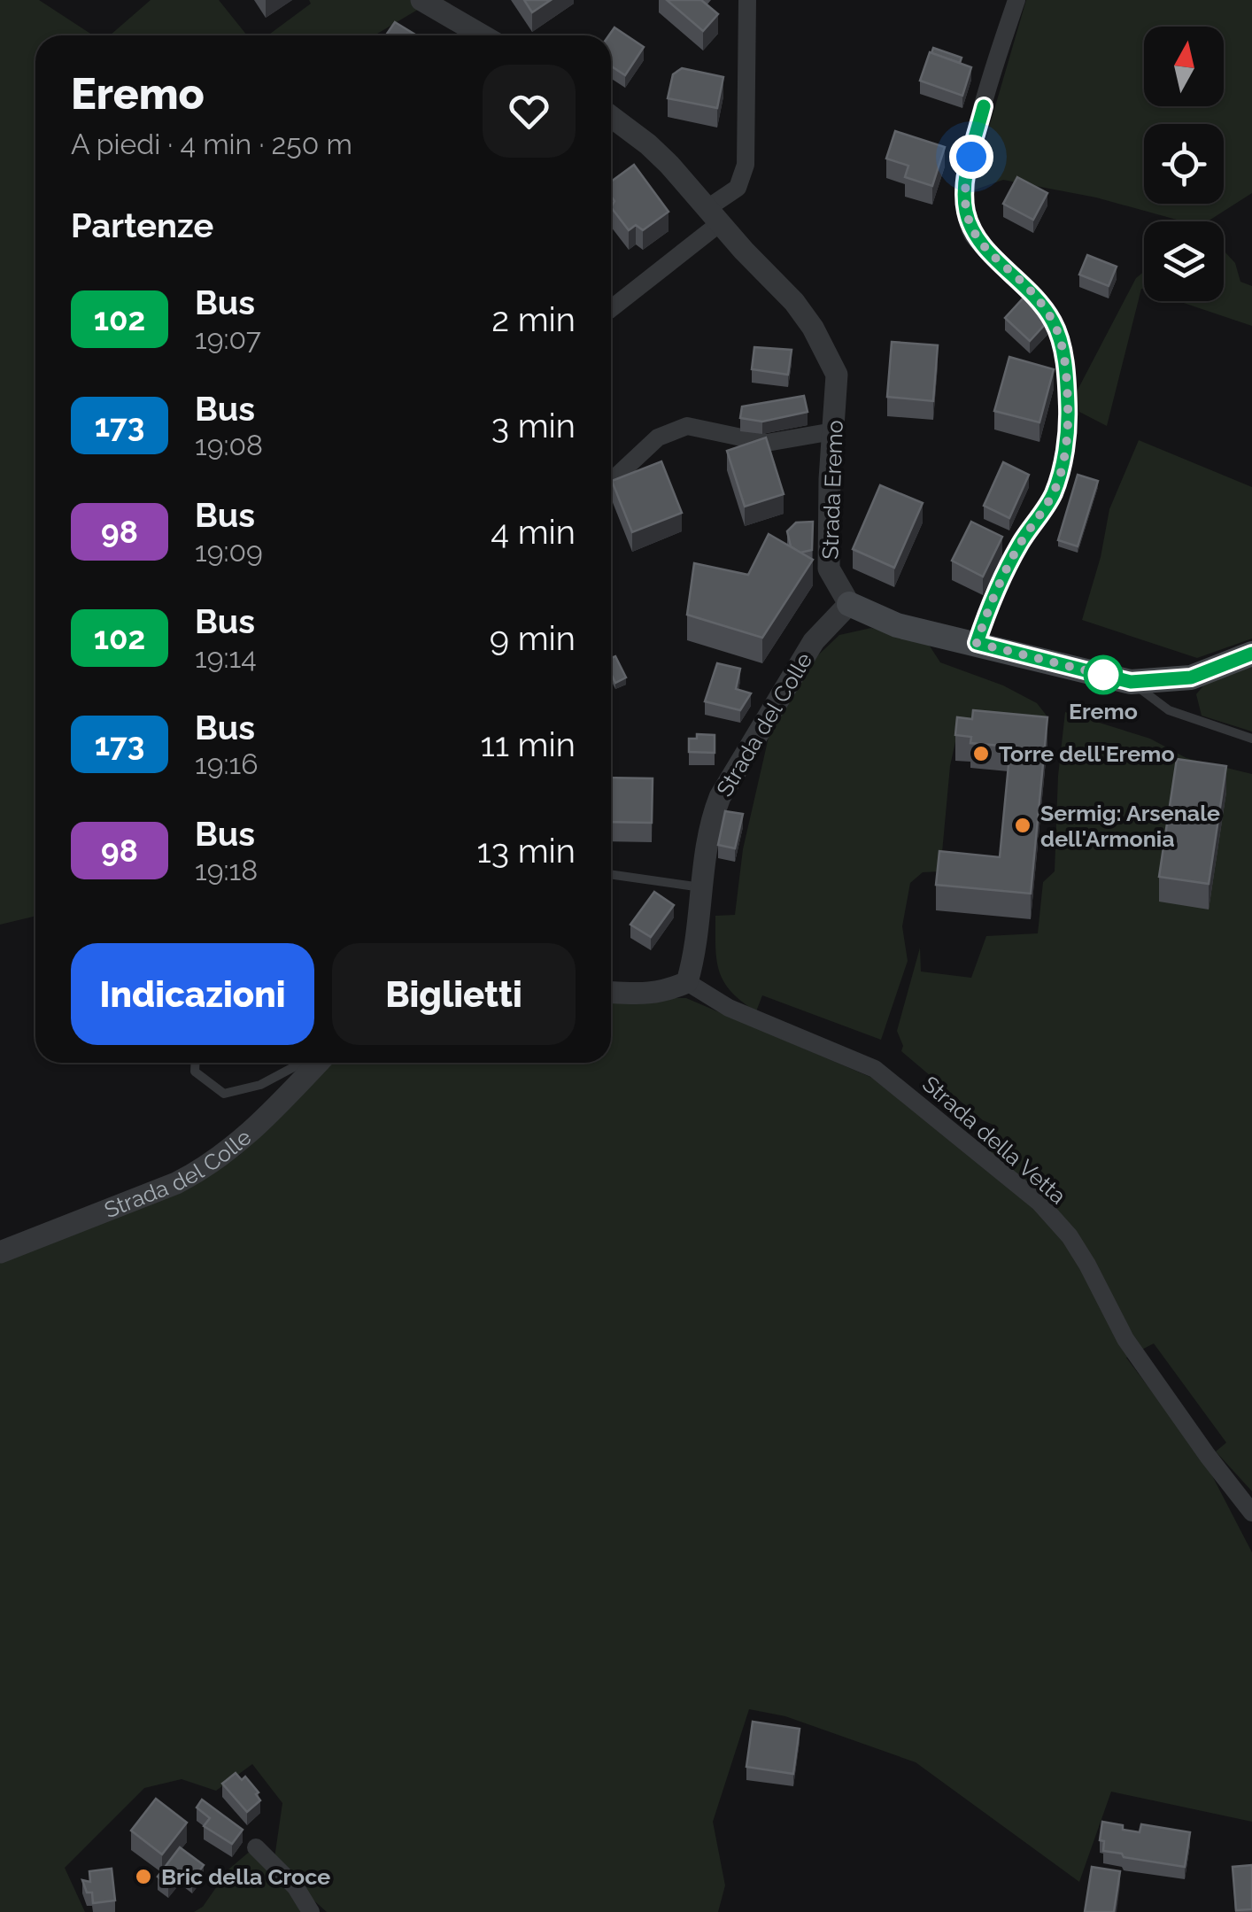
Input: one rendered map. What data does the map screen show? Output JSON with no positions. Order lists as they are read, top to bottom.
{
  "streets": {
    "street": ["Strada Eremo", "Strada del Colle", "Strada della Vetta"]
  },
  "crossings": [
    ["Strada Eremo", "Strada del Colle"],
    ["Strada del Colle", "Strada della Vetta"]
  ],
  "places": [
    "Eremo",
    "Torre dell'Eremo",
    "Sermig: Arsenale dell'Armonia",
    "Bric della Croce"
  ],
  "lines": ["bus line 102"],
  "north": "top",
  "page": {
    "heading": [
      ["Eremo", "A piedi · 4 min · 250 m"],
      "Partenze"
    ],
    "list": [
      {
        "mark": "102",
        "name": "Bus",
        "note": "19:07",
        "value": "2 min"
      },
      {
        "mark": "173",
        "name": "Bus",
        "note": "19:08",
        "value": "3 min"
      },
      {
        "mark": "98",
        "name": "Bus",
        "note": "19:09",
        "value": "4 min"
      },
      {
        "mark": "102",
        "name": "Bus",
        "note": "19:14",
        "value": "9 min"
      },
      {
        "mark": "173",
        "name": "Bus",
        "note": "19:16",
        "value": "11 min"
      },
      {
        "mark": "98",
        "name": "Bus",
        "note": "19:18",
        "value": "13 min"
      }
    ],
    "buttons": ["Indicazioni", "Biglietti"]
  }
}
